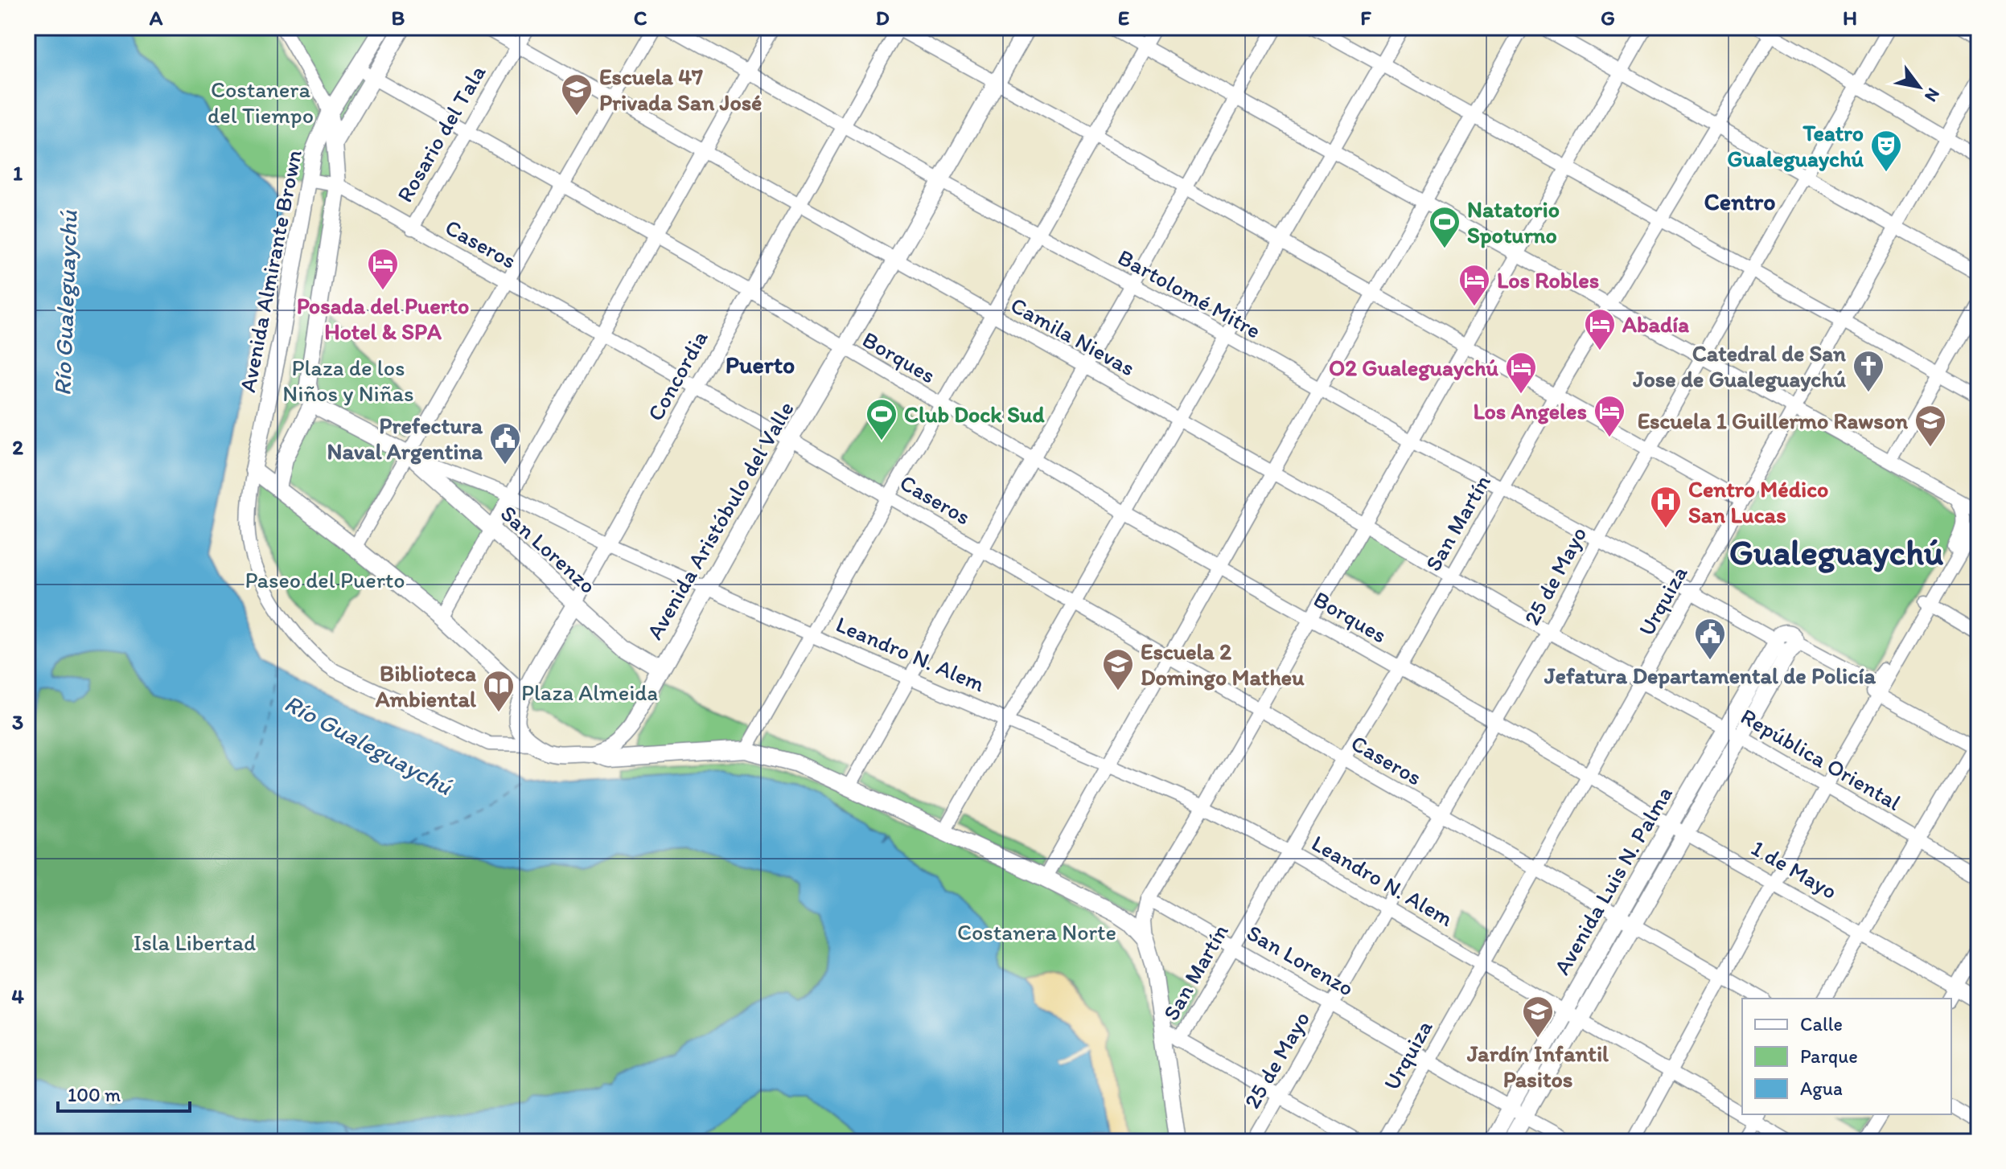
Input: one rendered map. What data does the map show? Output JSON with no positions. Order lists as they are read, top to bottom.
{
  "streets": {
    "main road": [
      "Avenida Almirante Brown",
      "Concordia",
      "Avenida Aristóbulo del Valle",
      "San Lorenzo",
      "Leandro N. Alem",
      "1 de Mayo",
      "Avenida Luis N. Palma"
    ],
    "street": [
      "Rosario del Tala",
      "Caseros",
      "Bartolomé Mitre",
      "Camila Nievas",
      "Borques",
      "San Martín",
      "25 de Mayo",
      "Urquiza",
      "República Oriental"
    ]
  },
  "crossings": [
    ["Rosario del Tala", "Caseros"],
    ["Rosario del Tala", "Camila Nievas"],
    ["Rosario del Tala", "Borques"],
    ["Caseros", "Avenida Almirante Brown"],
    ["Caseros", "Concordia"],
    ["Caseros", "Avenida Aristóbulo del Valle"],
    ["Caseros", "San Martín"],
    ["Caseros", "25 de Mayo"],
    ["Caseros", "Urquiza"],
    ["Caseros", "Avenida Luis N. Palma"],
    ["Avenida Almirante Brown", "Leandro N. Alem"],
    ["Bartolomé Mitre", "Concordia"],
    ["Bartolomé Mitre", "Avenida Aristóbulo del Valle"],
    ["Bartolomé Mitre", "San Martín"],
    ["Bartolomé Mitre", "25 de Mayo"],
    ["Bartolomé Mitre", "Urquiza"],
    ["Bartolomé Mitre", "Avenida Luis N. Palma"],
    ["Camila Nievas", "Concordia"],
    ["Camila Nievas", "Avenida Aristóbulo del Valle"],
    ["Camila Nievas", "San Martín"],
    ["Camila Nievas", "25 de Mayo"],
    ["Camila Nievas", "Urquiza"],
    ["Camila Nievas", "República Oriental"],
    ["Borques", "Concordia"],
    ["Borques", "Avenida Aristóbulo del Valle"],
    ["Borques", "San Martín"],
    ["Borques", "25 de Mayo"],
    ["Borques", "Urquiza"],
    ["Borques", "1 de Mayo"],
    ["Concordia", "San Lorenzo"],
    ["Concordia", "Leandro N. Alem"],
    ["Avenida Aristóbulo del Valle", "San Lorenzo"],
    ["Avenida Aristóbulo del Valle", "Leandro N. Alem"],
    ["San Martín", "San Lorenzo"],
    ["San Martín", "Leandro N. Alem"],
    ["San Lorenzo", "25 de Mayo"],
    ["San Lorenzo", "Urquiza"],
    ["San Lorenzo", "Leandro N. Alem"],
    ["San Lorenzo", "Avenida Luis N. Palma"],
    ["25 de Mayo", "Leandro N. Alem"],
    ["Urquiza", "Leandro N. Alem"],
    ["Urquiza", "República Oriental"],
    ["Urquiza", "1 de Mayo"],
    ["Leandro N. Alem", "Avenida Luis N. Palma"],
    ["República Oriental", "Avenida Luis N. Palma"],
    ["1 de Mayo", "Avenida Luis N. Palma"]
  ],
  "districts": ["Centro", "Puerto", "Gualeguaychú"],
  "water": ["Río Gualeguaychú"],
  "parks": [
    "Costanera del Tiempo",
    "Plaza de los Niños y Niñas",
    "Paseo del Puerto",
    "Plaza Almeida",
    "Costanera Norte",
    "Isla Libertad"
  ],
  "places": {
    "school or university": [
      "Escuela 47 Privada San José",
      "Escuela 1 Guillermo Rawson",
      "Escuela 2 Domingo Matheu",
      "Jardín Infantil Pasitos"
    ],
    "theatre": ["Teatro Gualeguaychú"],
    "sports": ["Natatorio Spoturno", "Club Dock Sud"],
    "hotel": [
      "Posada del Puerto Hotel & SPA",
      "Los Robles",
      "Abadía",
      "O2 Gualeguaychú",
      "Los Angeles"
    ],
    "church": ["Catedral de San Jose de Gualeguaychú"],
    "public building": ["Prefectura Naval Argentina", "Jefatura Departamental de Policía"],
    "hospital": ["Centro Médico San Lucas"],
    "library": ["Biblioteca Ambiental"]
  },
  "legend": ["Calle", "Parque", "Agua"],
  "scale_bar": "100 m",
  "north": "bottom right",
  "grid": {
    "columns": [
      "A",
      "B",
      "C",
      "D",
      "E",
      "F",
      "G",
      "H"
    ],
    "rows": [
      "1",
      "2",
      "3",
      "4"
    ]
  }
}
